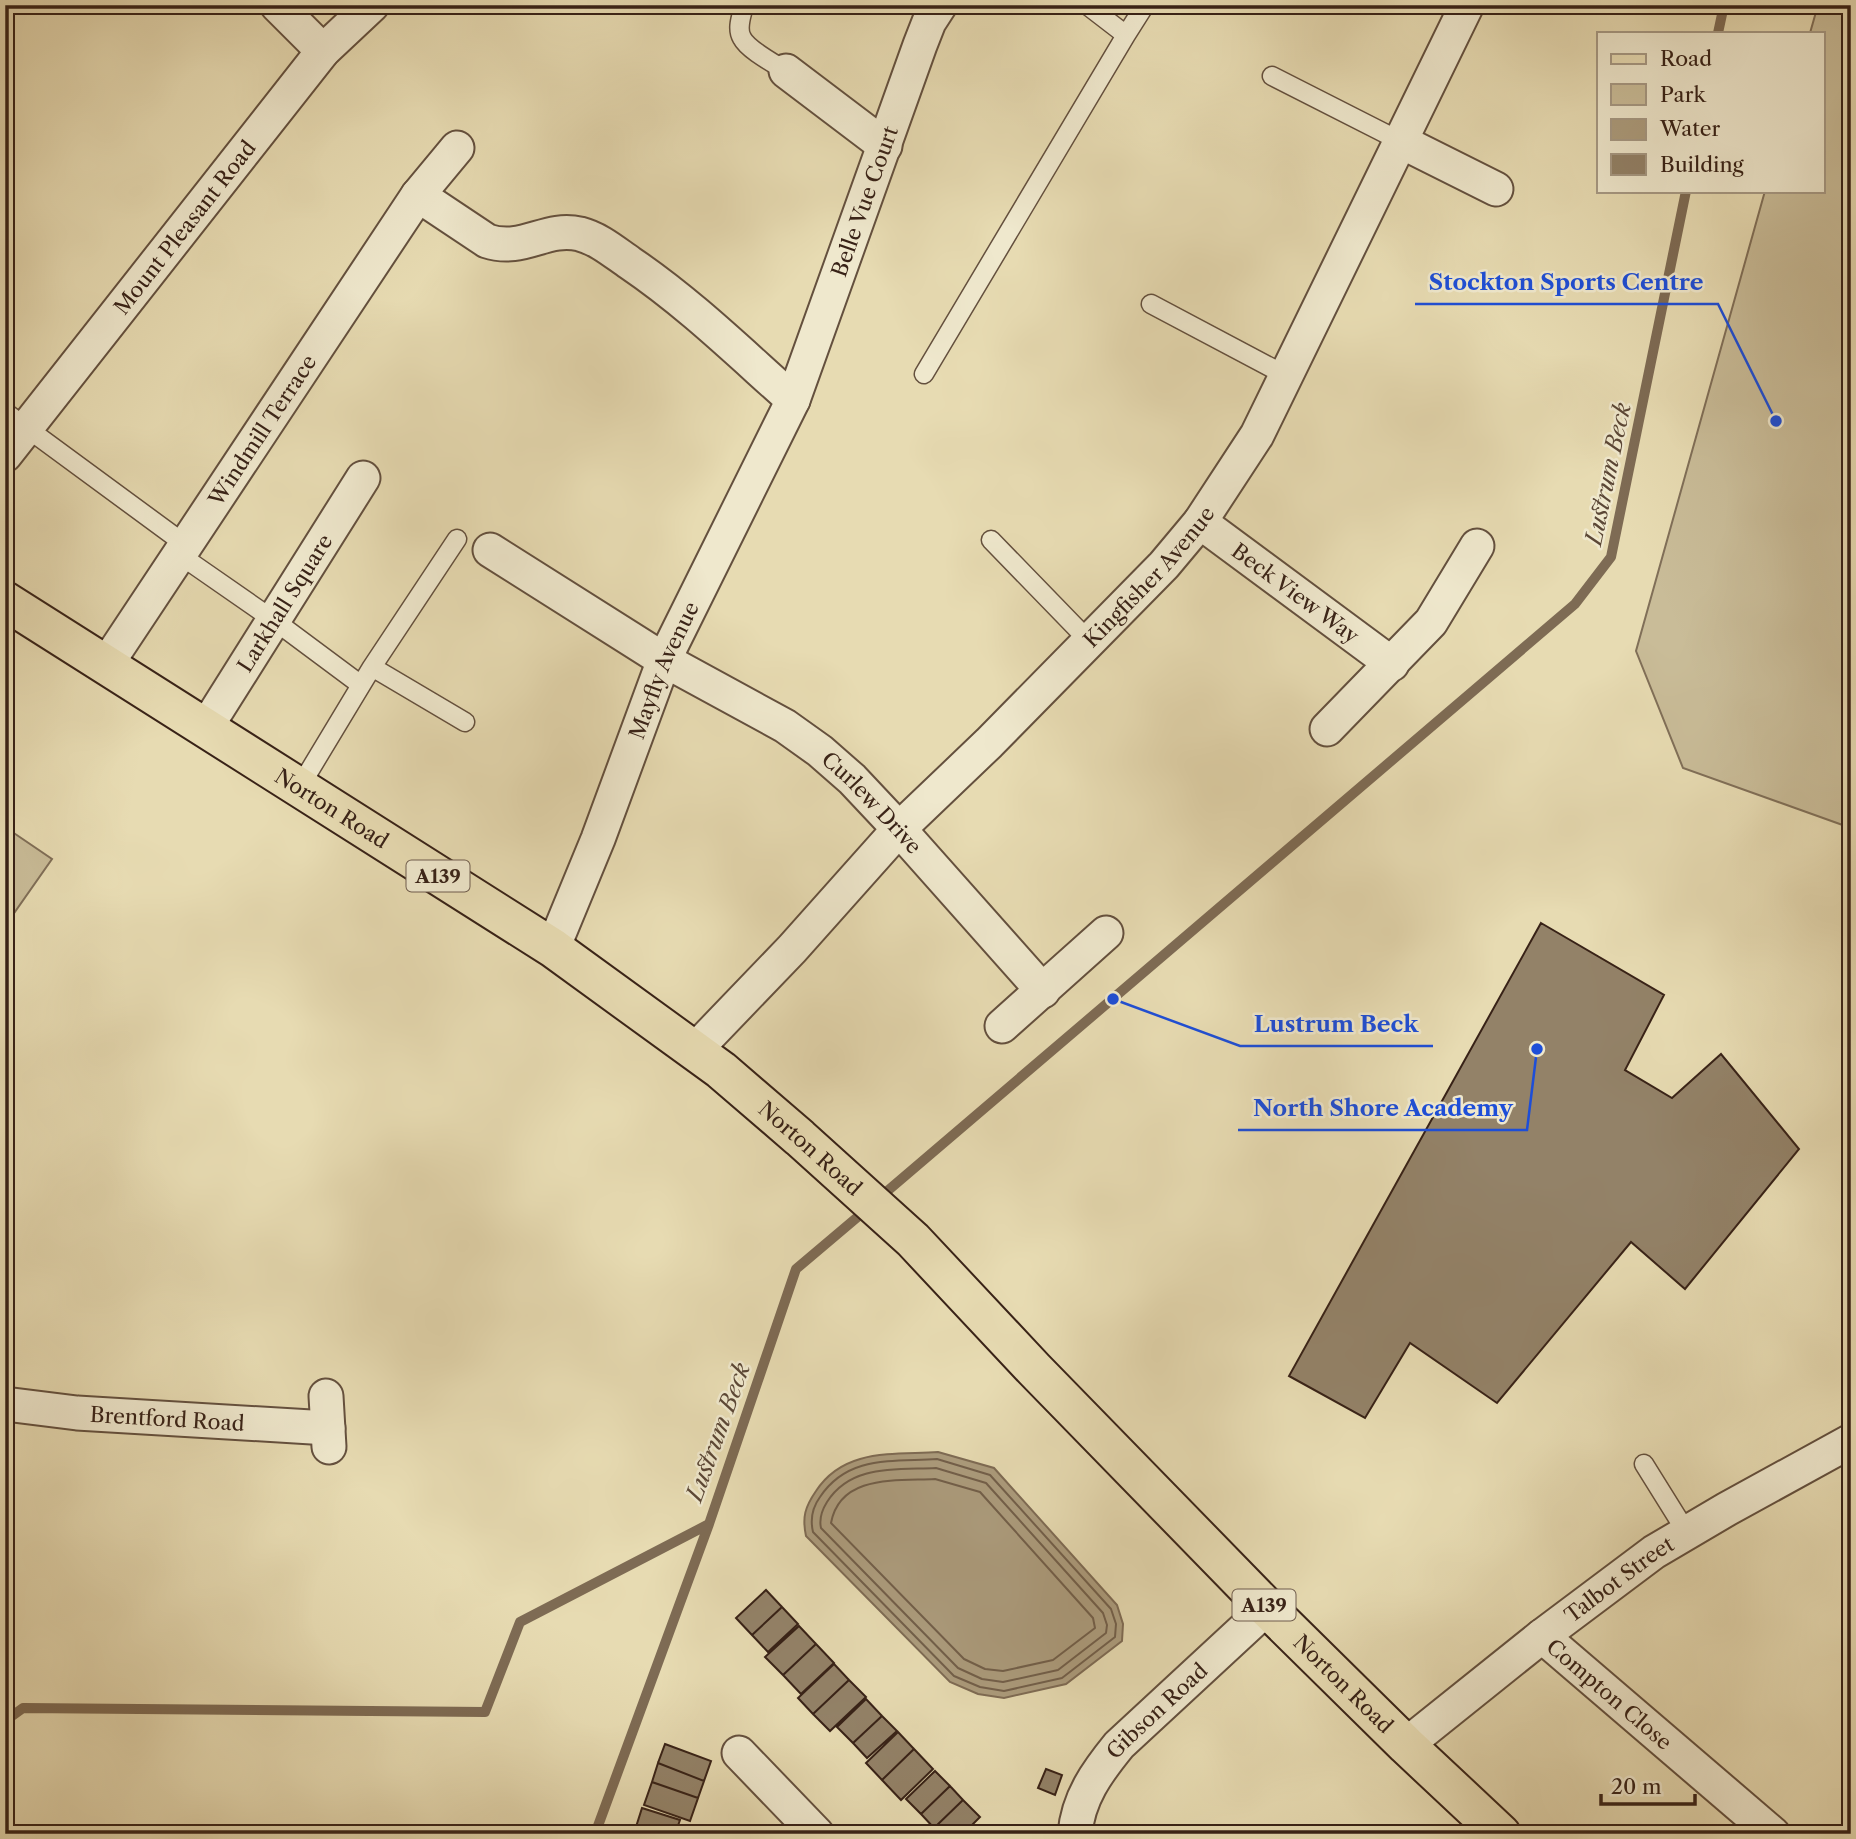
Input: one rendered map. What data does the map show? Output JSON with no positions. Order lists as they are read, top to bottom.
{
  "streets": {
    "main road": ["Norton Road", "A139"],
    "street": [
      "Belle Vue Court",
      "Mount Pleasant Road",
      "Windmill Terrace",
      "Kingfisher Avenue",
      "Beck View Way",
      "Larkhall Square",
      "Mayfly Avenue",
      "Curlew Drive",
      "Brentford Road",
      "Talbot Street",
      "Compton Close",
      "Gibson Road"
    ]
  },
  "crossings": [
    ["Belle Vue Court", "Mayfly Avenue"],
    ["Windmill Terrace", "Norton Road"],
    ["Kingfisher Avenue", "Beck View Way"],
    ["Kingfisher Avenue", "Curlew Drive"],
    ["Kingfisher Avenue", "Norton Road"],
    ["Larkhall Square", "Norton Road"],
    ["Mayfly Avenue", "Curlew Drive"],
    ["Mayfly Avenue", "Norton Road"],
    ["Norton Road", "Talbot Street"],
    ["Norton Road", "Gibson Road"],
    ["Talbot Street", "Compton Close"]
  ],
  "water": ["Lustrum Beck"],
  "places": ["Stockton Sports Centre", "Lustrum Beck", "North Shore Academy"],
  "legend": [
    "Road",
    "Park",
    "Water",
    "Building"
  ],
  "scale_bar": "20 m"
}
